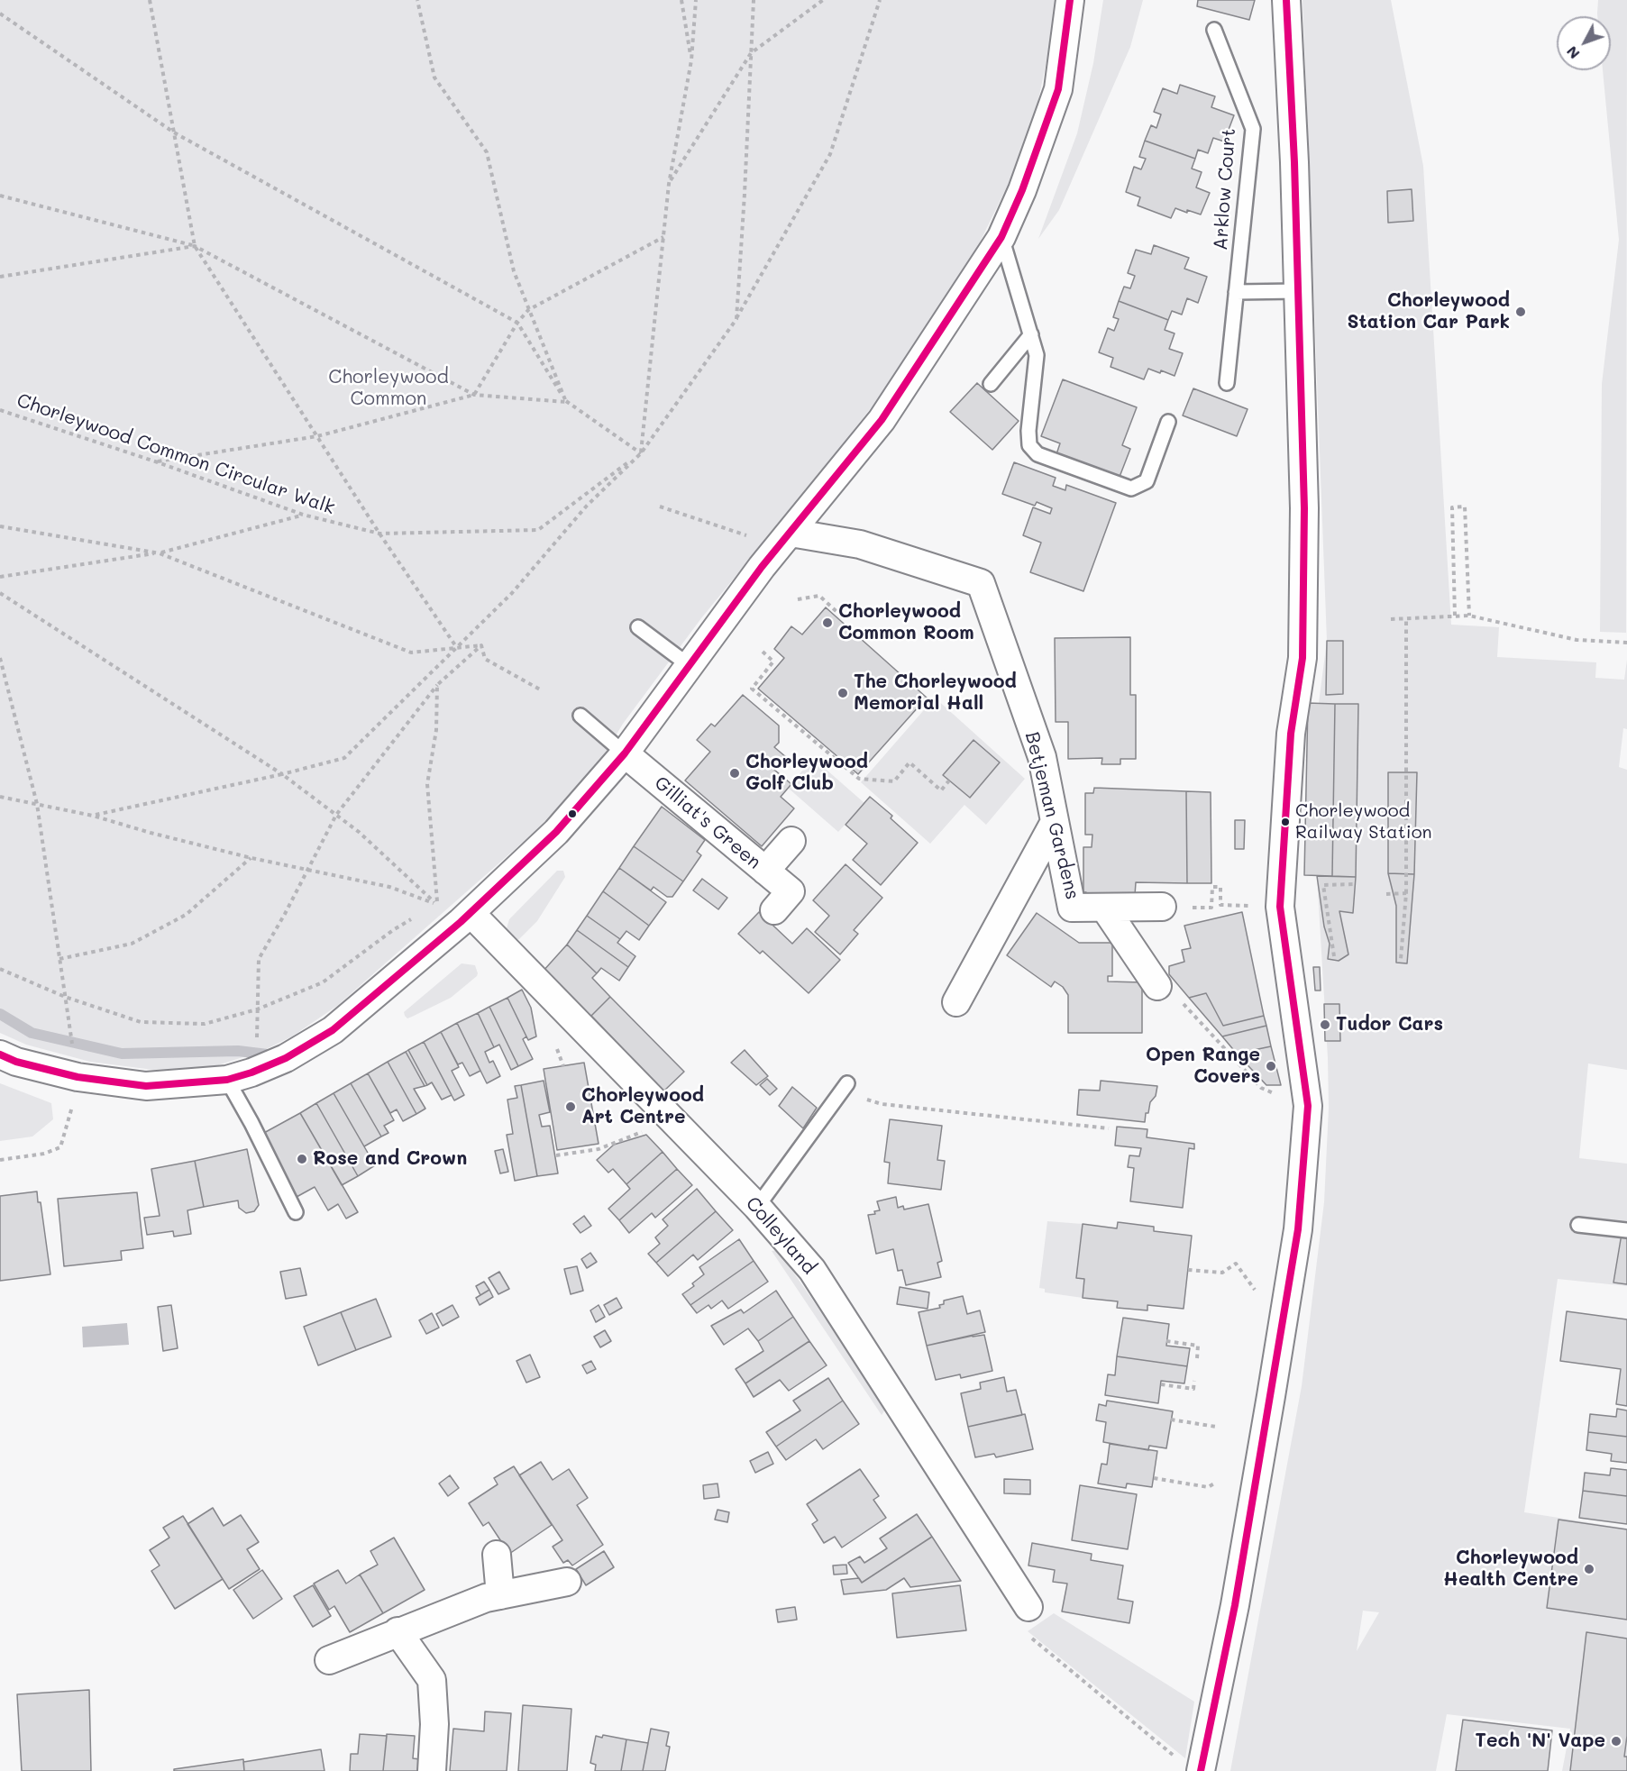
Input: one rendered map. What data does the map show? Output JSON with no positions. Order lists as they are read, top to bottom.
{
  "streets": {
    "street": ["Betjeman Gardens", "Gilliat's Green", "Colleyland"],
    "lane": ["Arklow Court"],
    "path": ["Chorleywood Common Circular Walk"]
  },
  "parks": ["Chorleywood Common"],
  "places": [
    "Chorleywood Station Car Park",
    "Chorleywood Common Room",
    "The Chorleywood Memorial Hall",
    "Chorleywood Golf Club",
    "Chorleywood Railway Station",
    "Tudor Cars",
    "Open Range Covers",
    "Chorleywood Art Centre",
    "Rose and Crown",
    "Chorleywood Health Centre",
    "Tech 'N' Vape"
  ],
  "north": "bottom left"
}
